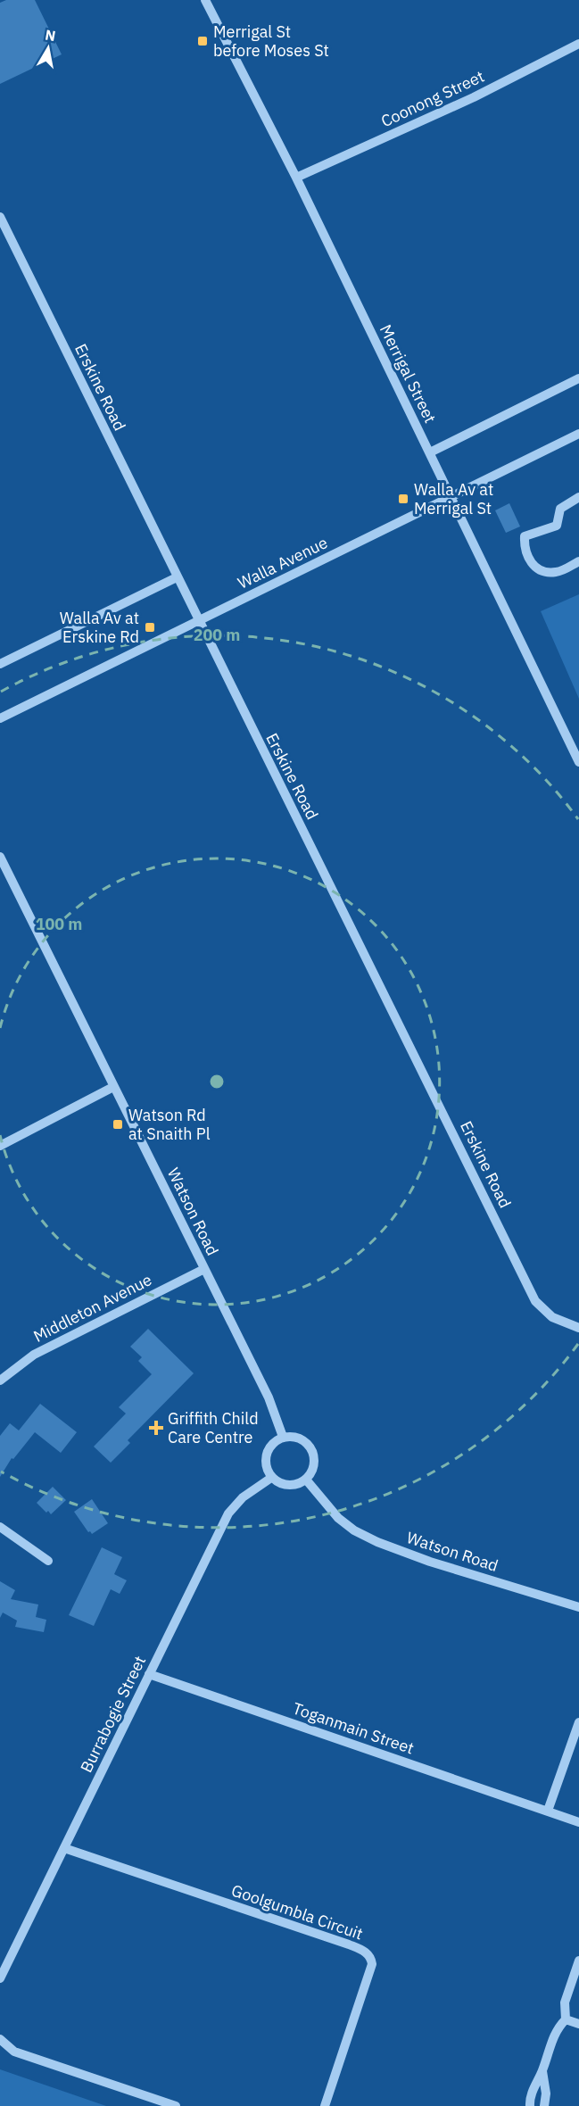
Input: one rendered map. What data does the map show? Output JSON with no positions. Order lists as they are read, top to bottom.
{
  "streets": {
    "street": [
      "Coonong Street",
      "Merrigal Street",
      "Erskine Road",
      "Walla Avenue",
      "Watson Road",
      "Middleton Avenue",
      "Burrabogie Street",
      "Toganmain Street",
      "Goolgumbla Circuit"
    ]
  },
  "crossings": [
    ["Coonong Street", "Merrigal Street"],
    ["Merrigal Street", "Walla Avenue"],
    ["Erskine Road", "Walla Avenue"],
    ["Watson Road", "Middleton Avenue"],
    ["Watson Road", "Burrabogie Street"],
    ["Burrabogie Street", "Toganmain Street"],
    ["Burrabogie Street", "Goolgumbla Circuit"]
  ],
  "places": {
    "transit": [
      "Merrigal St before Moses St",
      "Walla Av at Merrigal St",
      "Walla Av at Erskine Rd",
      "Watson Rd at Snaith Pl"
    ],
    "health": ["Griffith Child Care Centre"]
  },
  "north": "top",
  "rings": ["200 m", "100 m"]
}
